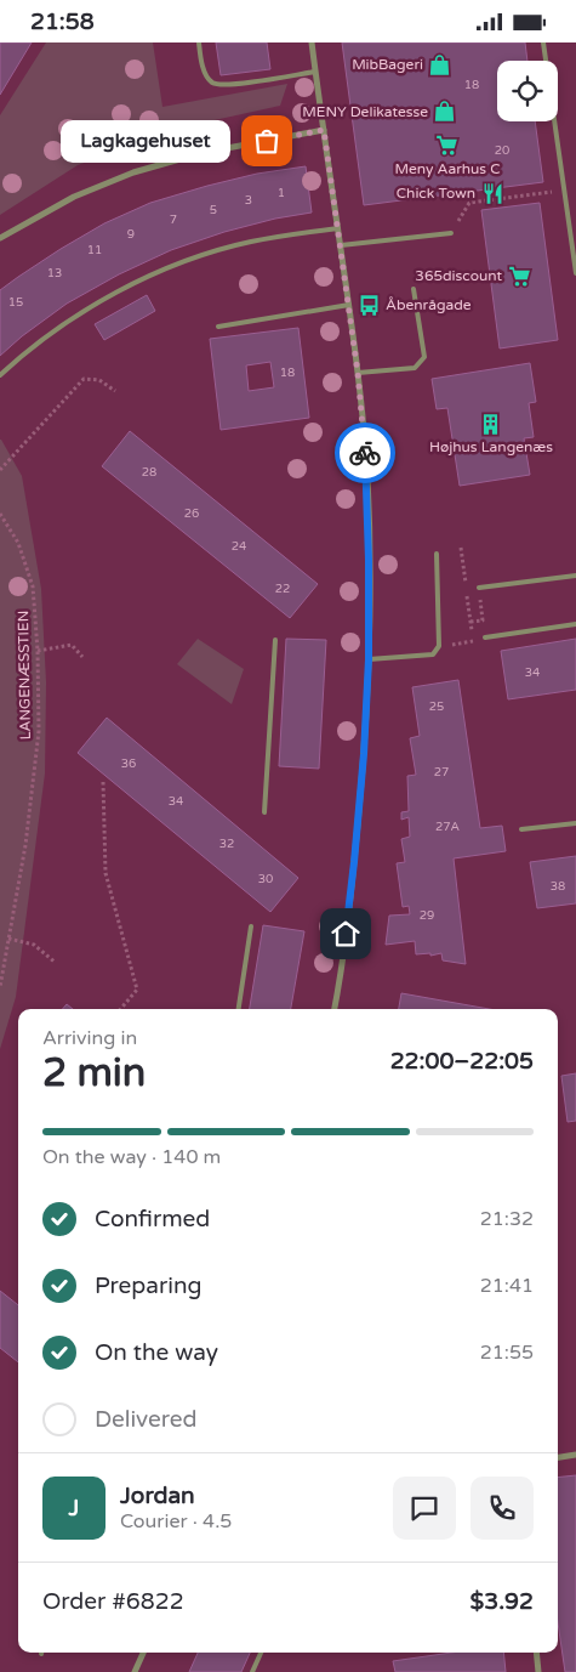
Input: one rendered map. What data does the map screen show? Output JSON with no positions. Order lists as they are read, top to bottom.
{
  "streets": {
    "path": ["LANGENÆSSTIEN"]
  },
  "places": {
    "shop": ["MibBageri", "MENY Delikatesse"],
    "other": ["Lagkagehuset"],
    "supermarket": ["Meny Aarhus C", "365discount"],
    "restaurant": ["Chick Town"],
    "bus stop": ["Åbenrågade"],
    "building": ["Højhus Langenæs"]
  },
  "house_numbers": [
    "18",
    "20",
    "1",
    "3",
    "5",
    "7",
    "9",
    "11",
    "13",
    "15",
    "18",
    "28",
    "26",
    "24",
    "22",
    "34",
    "25",
    "36",
    "27",
    "34",
    "27A",
    "32",
    "30",
    "38",
    "29"
  ],
  "page": {
    "status": "21:58",
    "bubble": "Lagkagehuset",
    "heading": ["2 min", "Arriving in", "22:00–22:05"],
    "panel": [
      "Jordan",
      "Courier · 4.5",
      "Order #6822",
      "$3.92"
    ],
    "bar": "On the way · 140 m",
    "list": [
      ["Confirmed", "21:32"],
      ["Preparing", "21:41"],
      ["On the way", "21:55"],
      "Delivered"
    ],
    "round": "J"
  }
}
